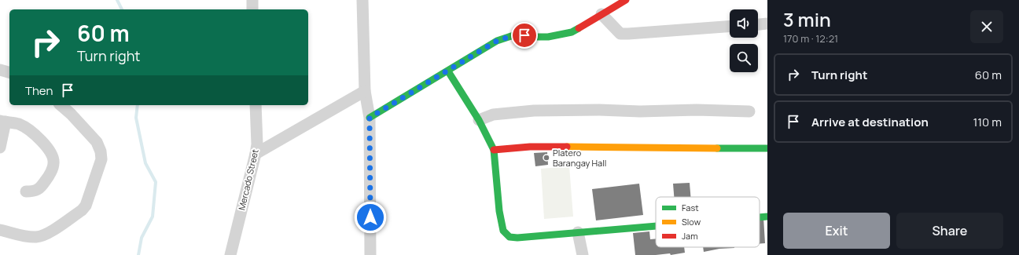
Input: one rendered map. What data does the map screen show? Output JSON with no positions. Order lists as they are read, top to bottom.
{
  "streets": {
    "street": ["Mercado Street"]
  },
  "places": ["Platero Barangay Hall"],
  "legend": ["Fast", "Slow", "Jam"],
  "page": {
    "heading": ["3 min", "170 m · 12:21"],
    "turn": ["60 m", "Turn right"],
    "list": [
      {
        "name": "Turn right",
        "value": "60 m"
      },
      {
        "name": "Arrive at destination",
        "value": "110 m"
      }
    ],
    "then": "Then",
    "buttons": ["Exit", "Share"]
  }
}
